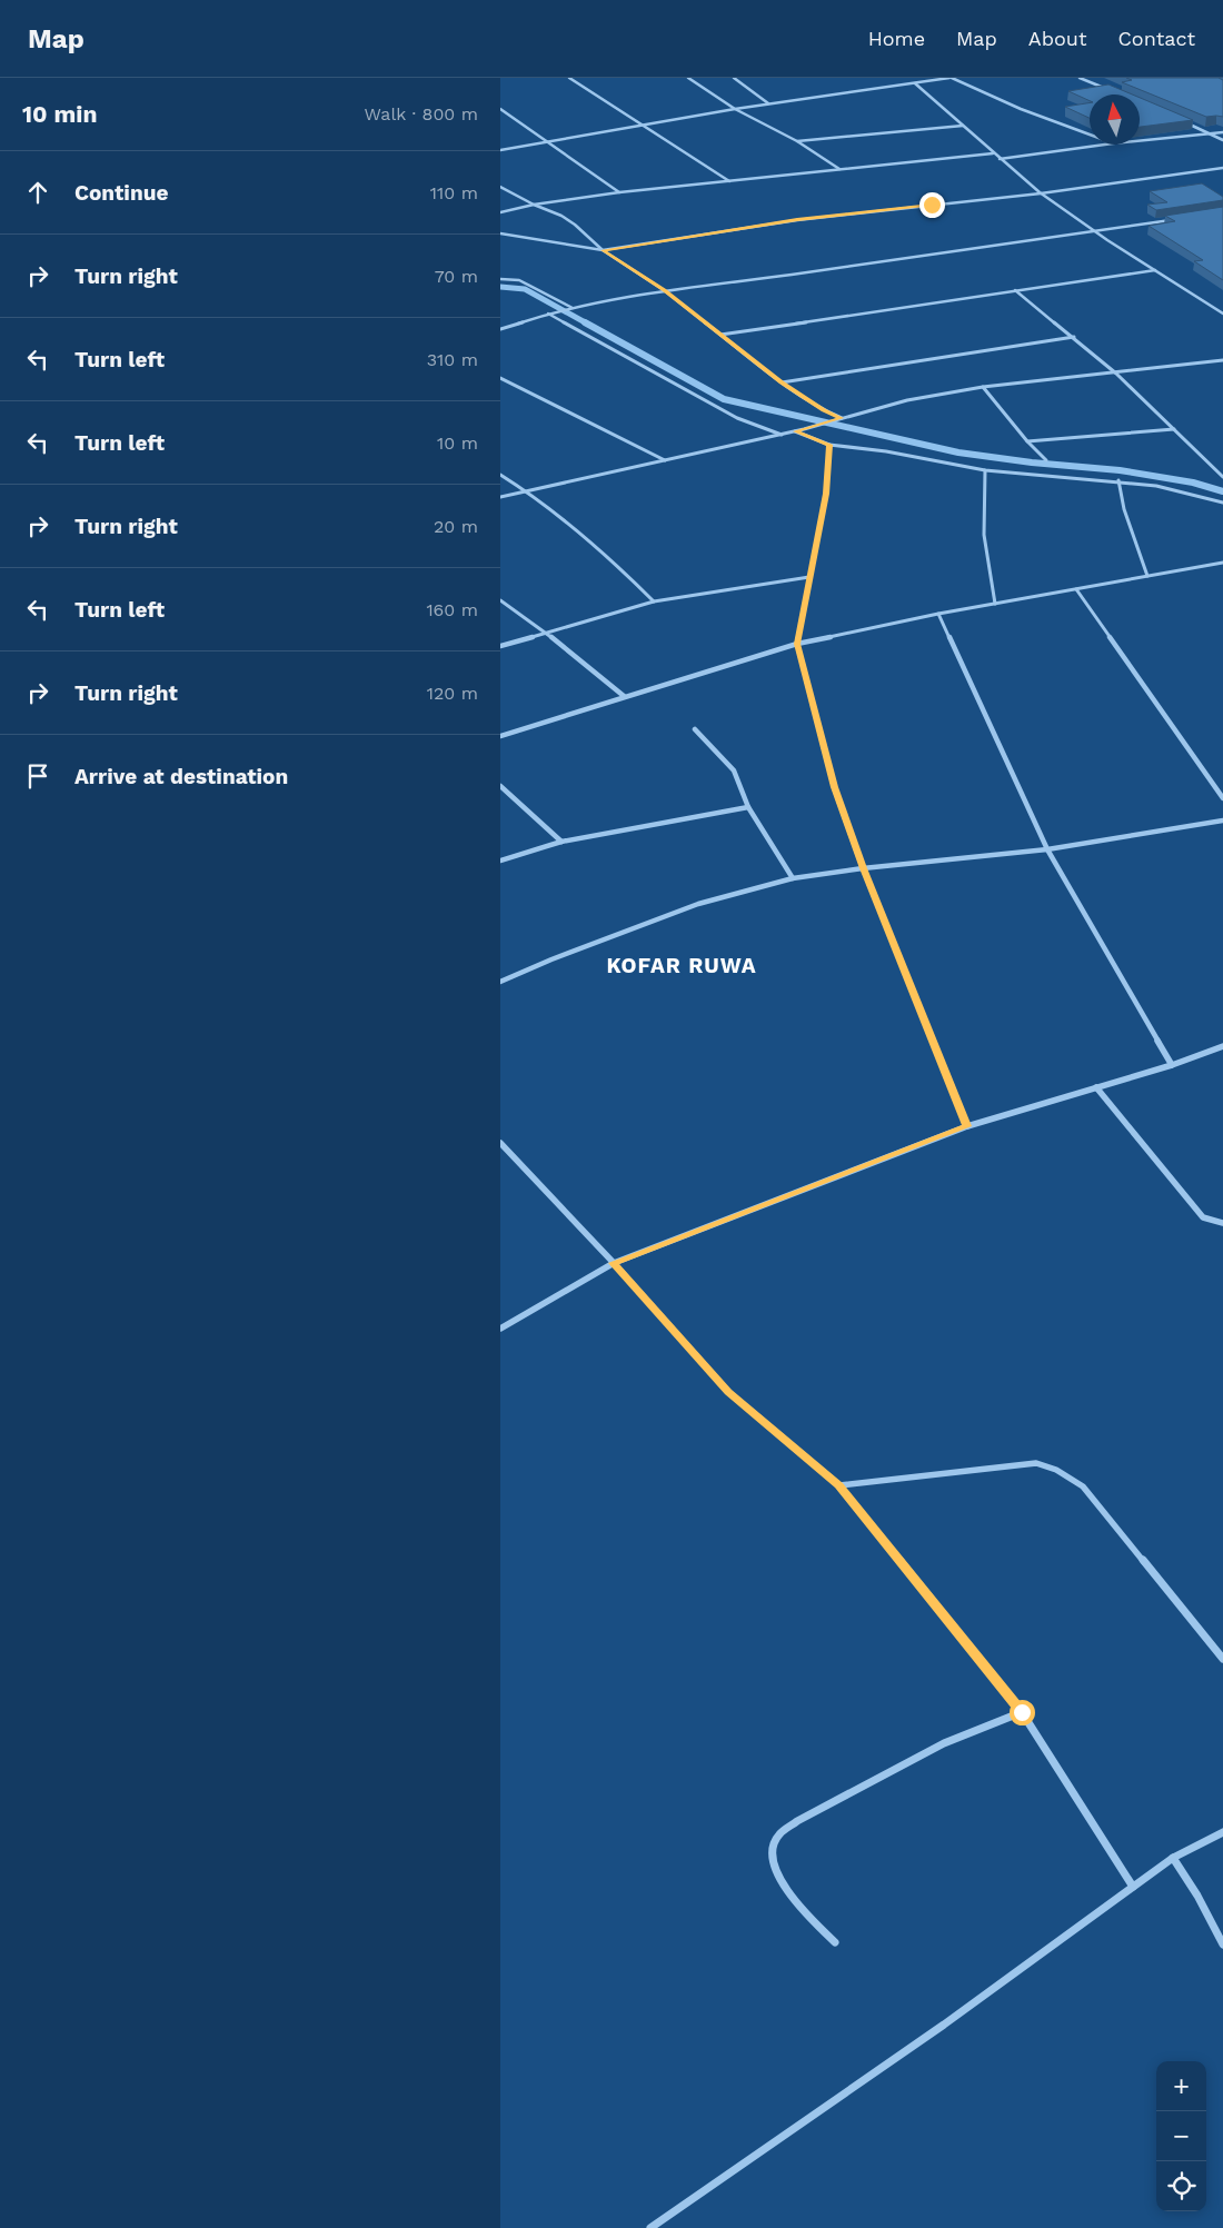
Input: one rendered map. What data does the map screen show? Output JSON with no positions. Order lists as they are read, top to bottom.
{
  "districts": ["KOFAR RUWA"],
  "north": "top",
  "page": {
    "header": "Map",
    "nav": [
      "Home",
      "Map",
      "About",
      "Contact"
    ],
    "heading": ["10 min", "Walk · 800 m"],
    "list": [
      ["Continue", "110 m"],
      ["Turn right", "70 m"],
      ["Turn left", "310 m"],
      ["Turn left", "10 m"],
      ["Turn right", "20 m"],
      ["Turn left", "160 m"],
      ["Turn right", "120 m"],
      "Arrive at destination"
    ],
    "map_buttons": ["+", "−"]
  }
}
